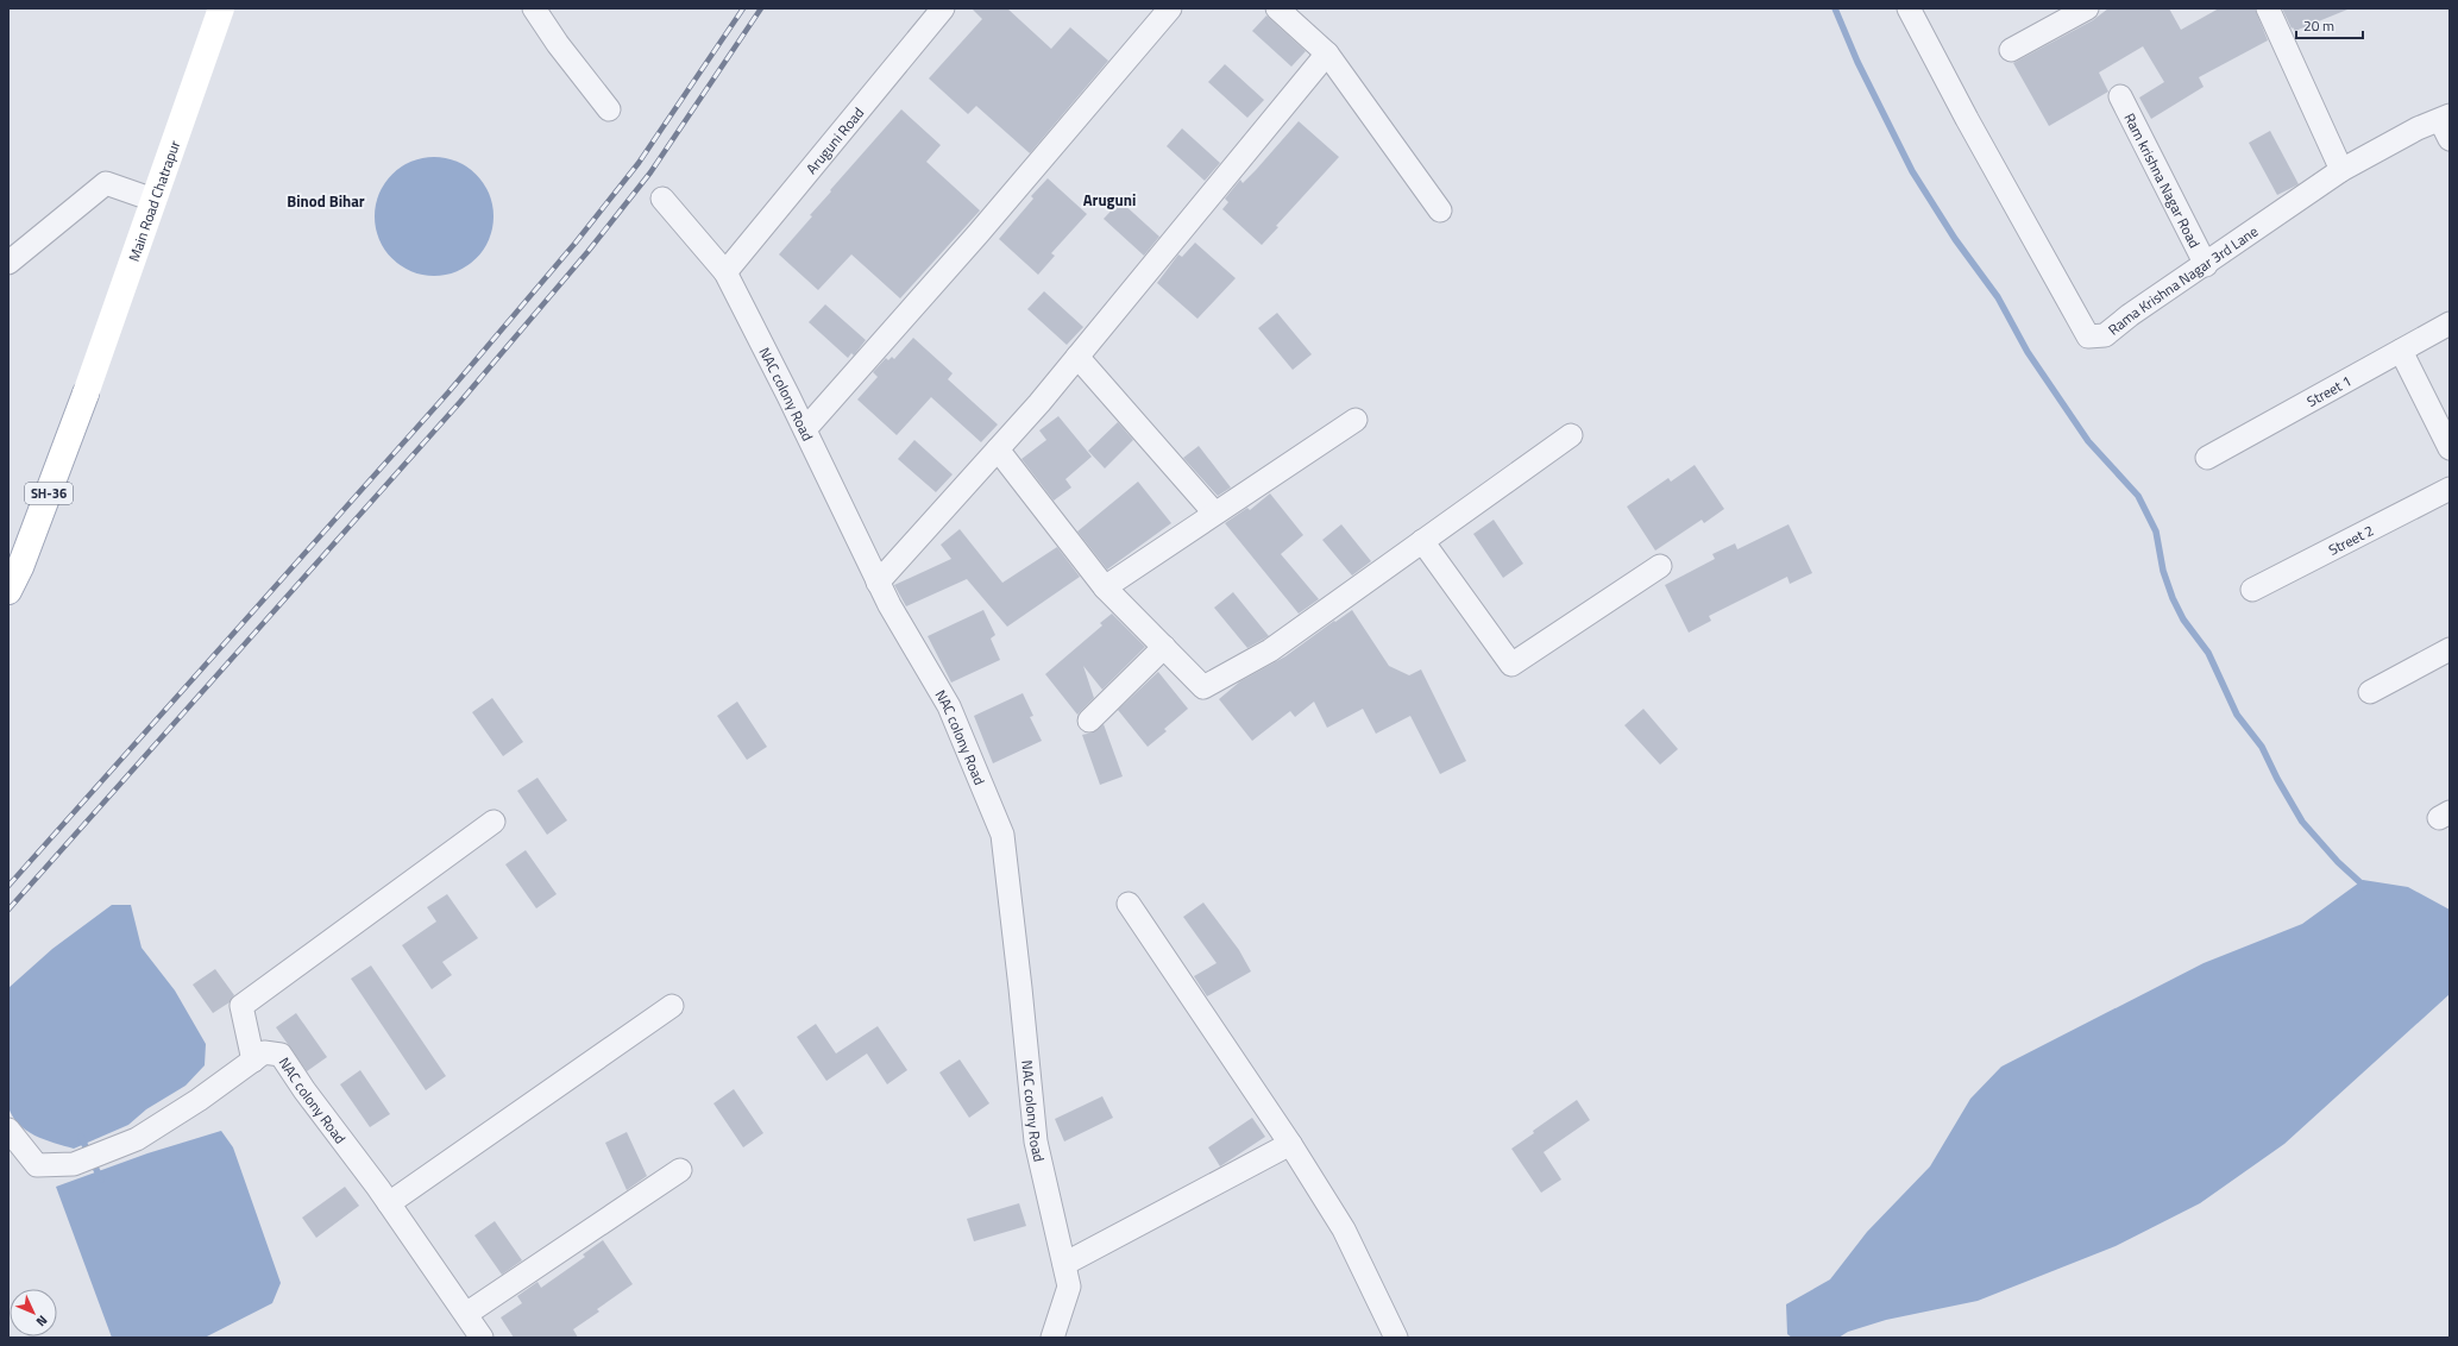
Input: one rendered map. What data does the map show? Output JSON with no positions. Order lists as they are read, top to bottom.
{
  "streets": {
    "street": [
      "Aruguni Road",
      "Ram krishna Nagar Road",
      "Main Road Chatrapur",
      "Rama Krishna Nagar 3rd Lane",
      "Street 1",
      "NAC colony Road",
      "SH-36",
      "Street 2"
    ]
  },
  "crossings": [
    ["Aruguni Road", "NAC colony Road"],
    ["Ram krishna Nagar Road", "Rama Krishna Nagar 3rd Lane"]
  ],
  "districts": ["Aruguni", "Binod Bihar"],
  "scale_bar": "20 m",
  "north": "bottom right"
}
